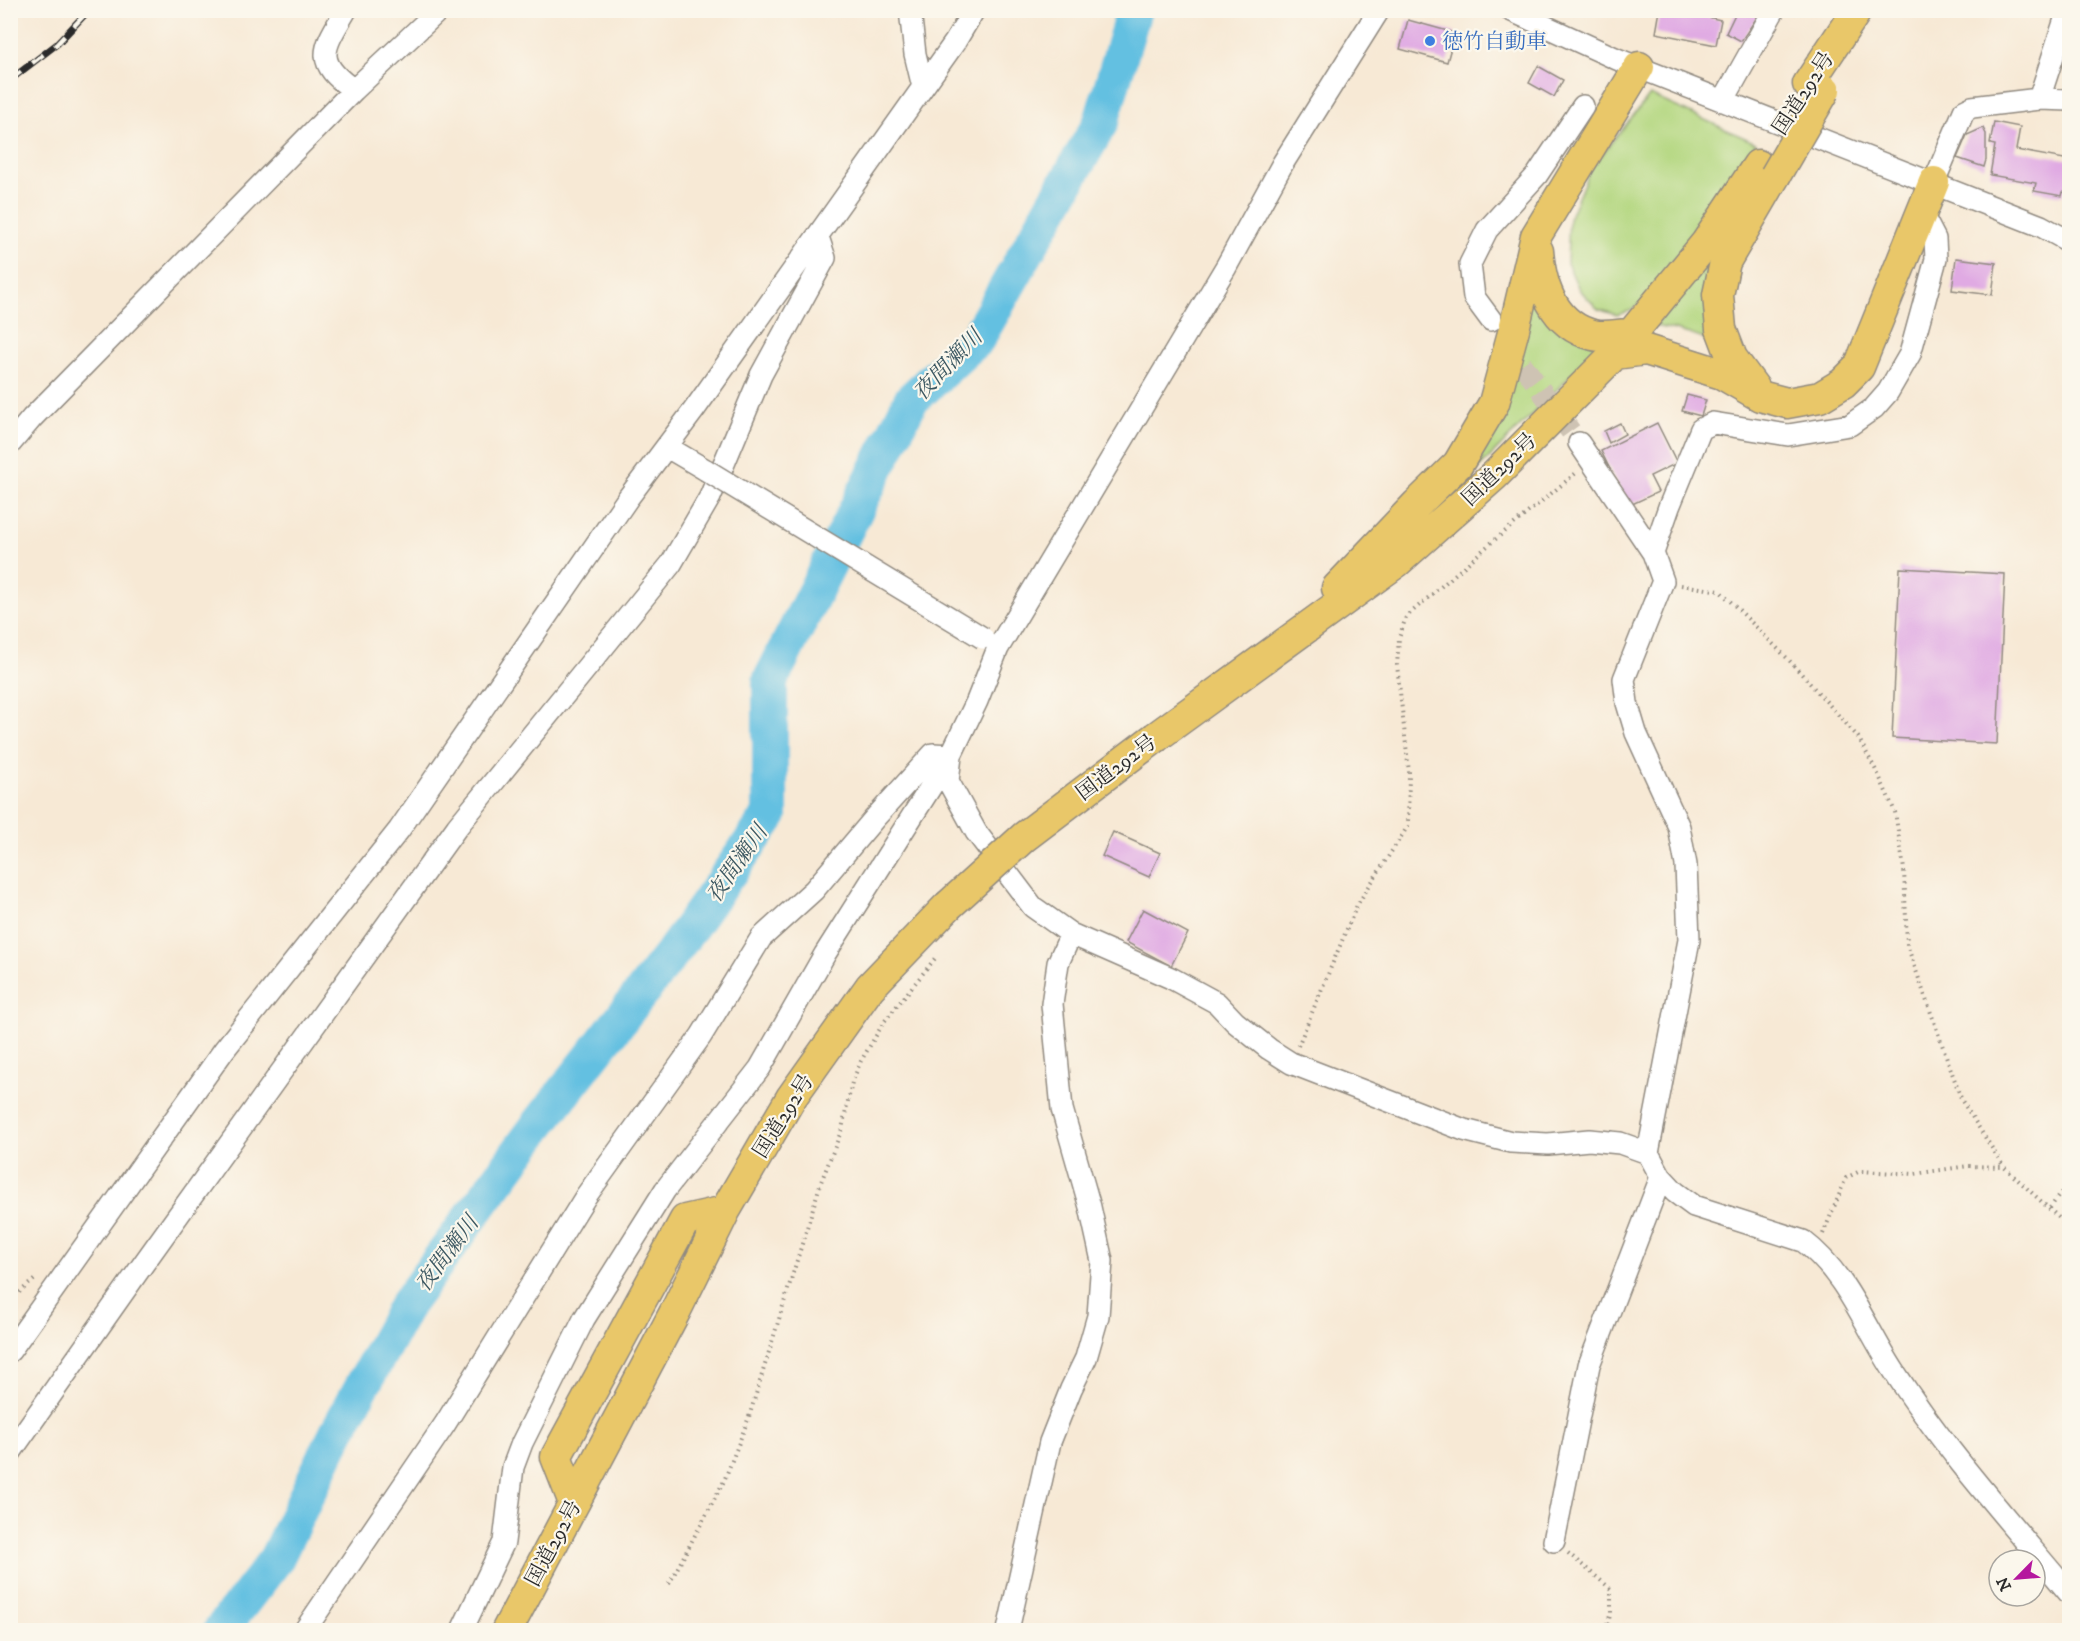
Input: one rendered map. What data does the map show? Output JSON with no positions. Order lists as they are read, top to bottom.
{
  "streets": {
    "highway": ["国道292号"]
  },
  "water": ["夜間瀬川"],
  "places": ["徳竹自動車"],
  "north": "bottom left"
}
